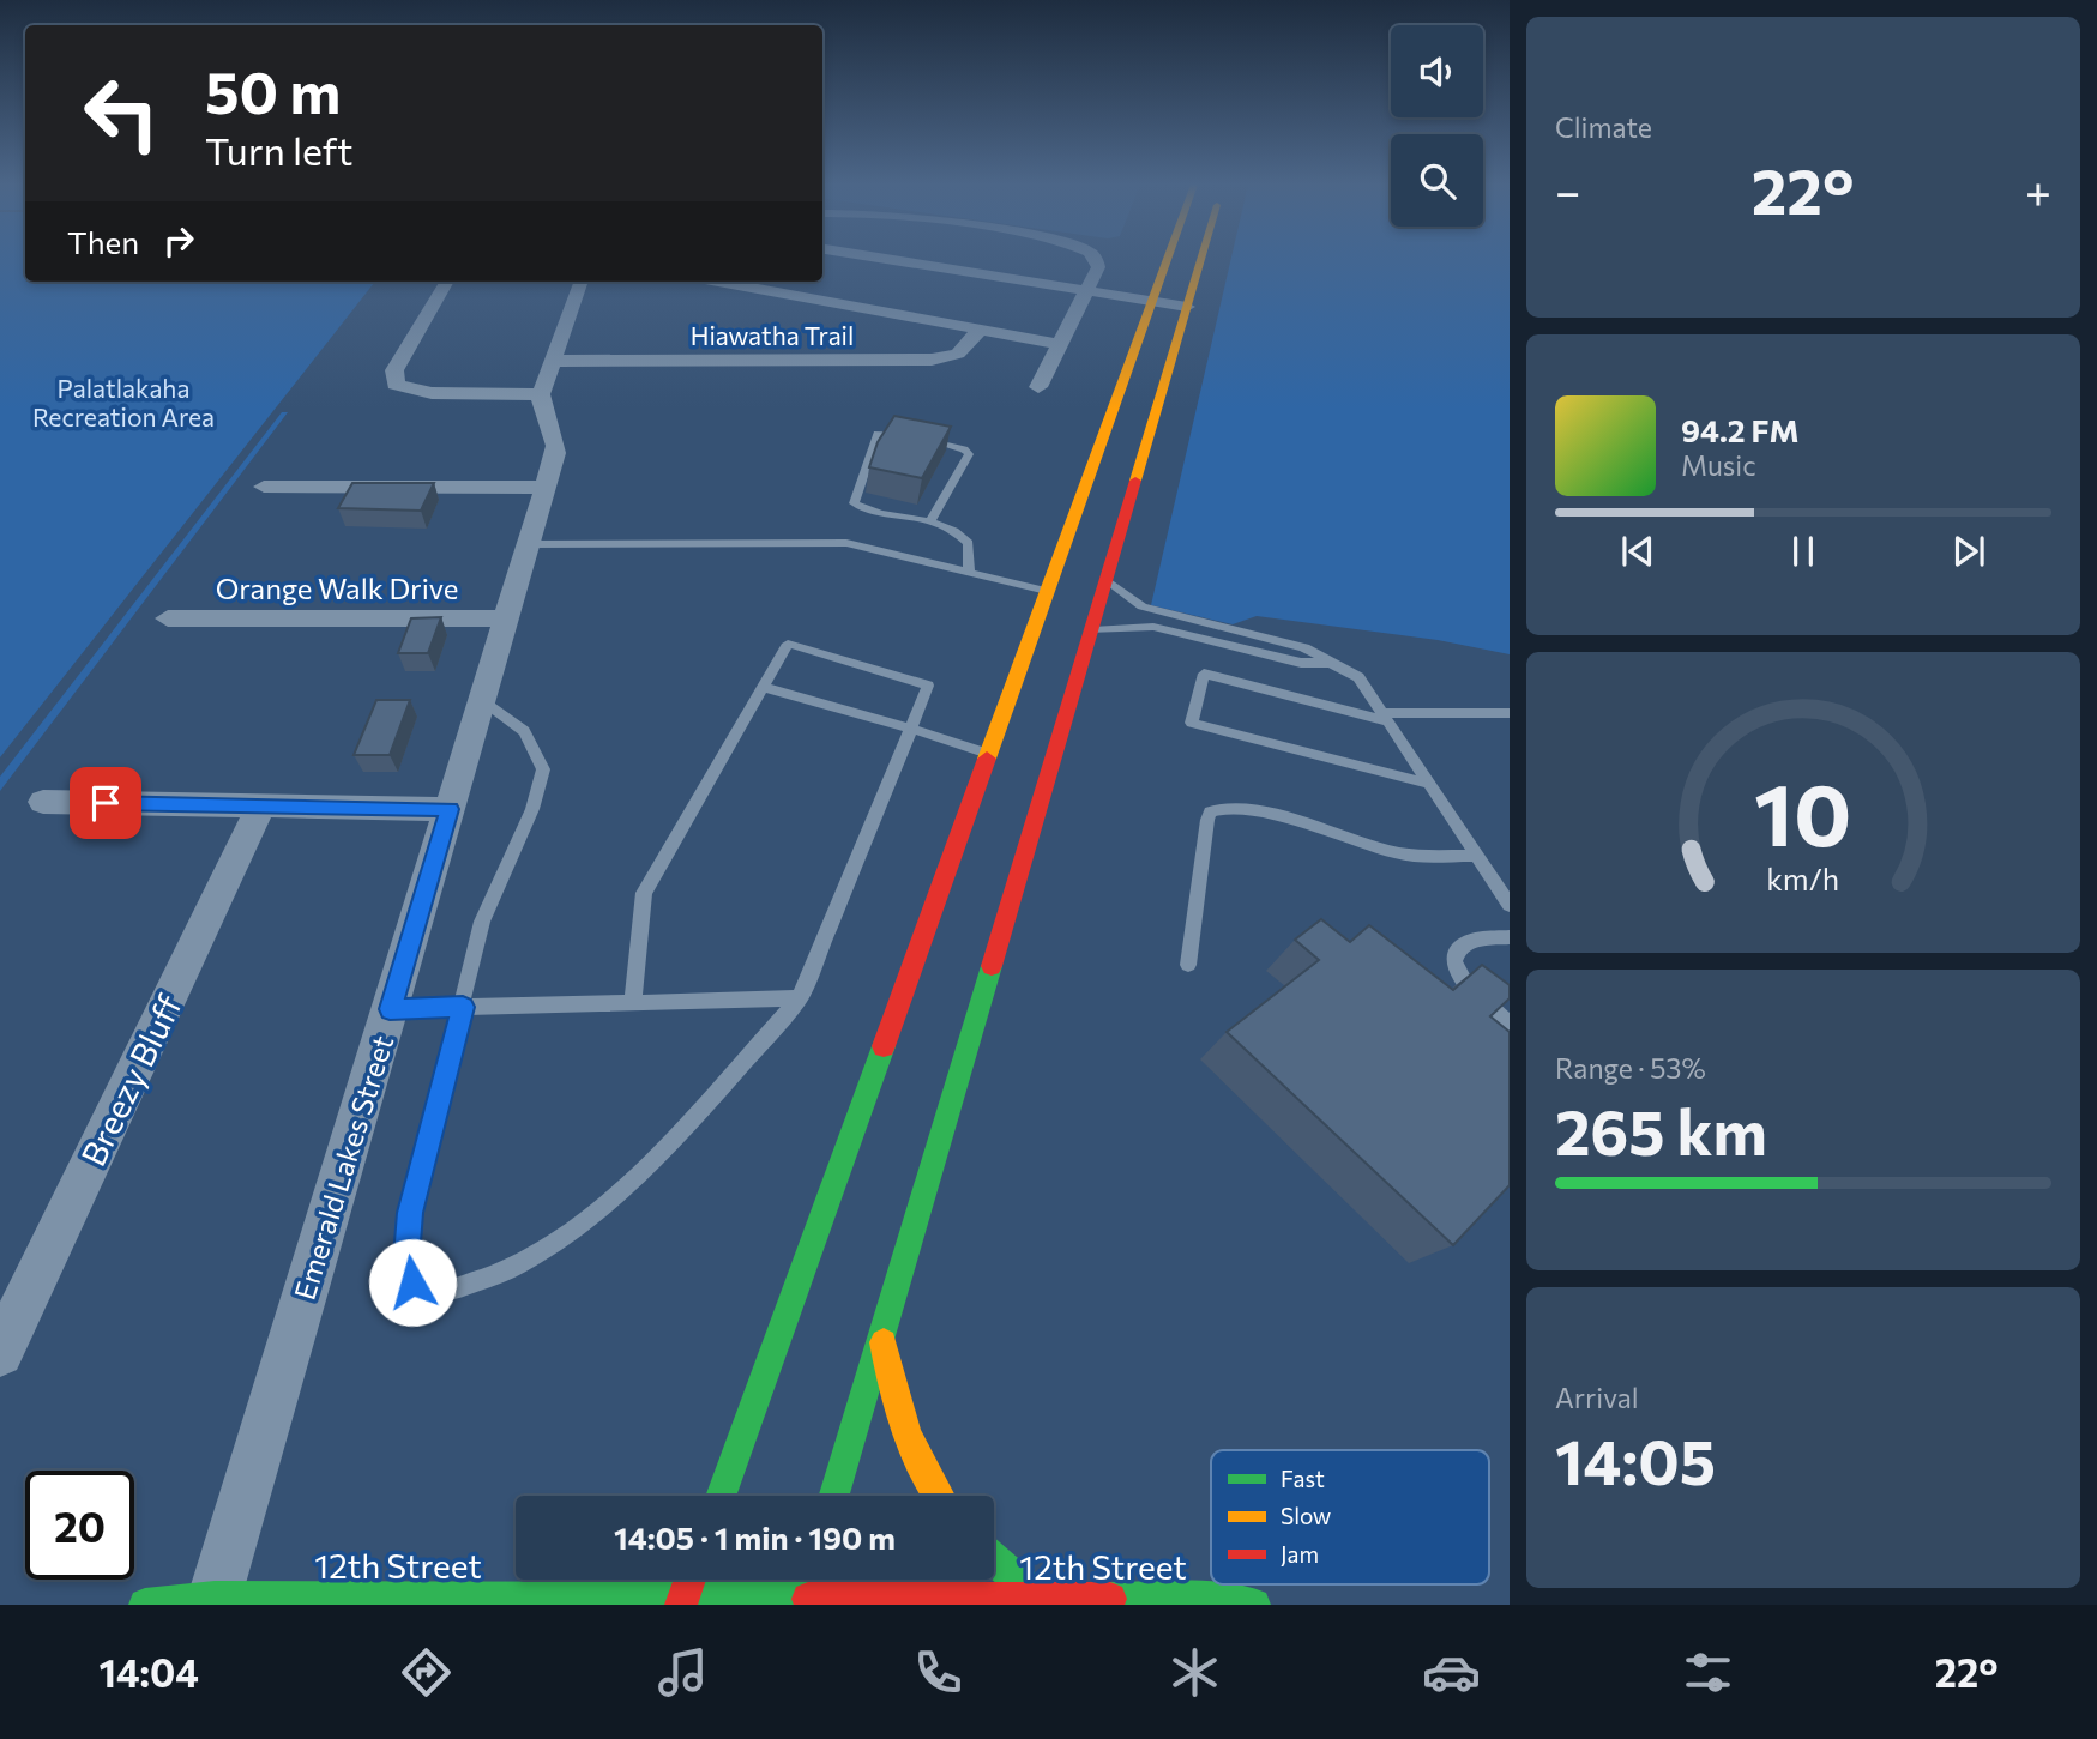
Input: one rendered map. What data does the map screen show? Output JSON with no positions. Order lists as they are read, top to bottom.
{
  "streets": {
    "main road": ["12th Street"],
    "street": [
      "Hiawatha Trail",
      "Orange Walk Drive",
      "Breezy Bluff",
      "Emerald Lakes Street"
    ]
  },
  "crossings": [
    ["Hiawatha Trail", "Emerald Lakes Street"],
    ["Orange Walk Drive", "Emerald Lakes Street"],
    ["Emerald Lakes Street", "12th Street"]
  ],
  "parks": ["Palatlakaha Recreation Area"],
  "legend": ["Fast", "Slow", "Jam"],
  "page": {
    "tile": [
      "Climate",
      ["Range · 53%", "265 km"],
      ["Arrival", "14:05"]
    ],
    "turn": ["50 m", "Turn left"],
    "heat": ["−", "22°", "+"],
    "then": "Then",
    "song": ["94.2 FM", "Music"],
    "limit": "20",
    "trip": "14:05 · 1 min · 190 m",
    "tabs": ["14:04", "22°"],
    "gauge": ["10", "km/h"]
  }
}
